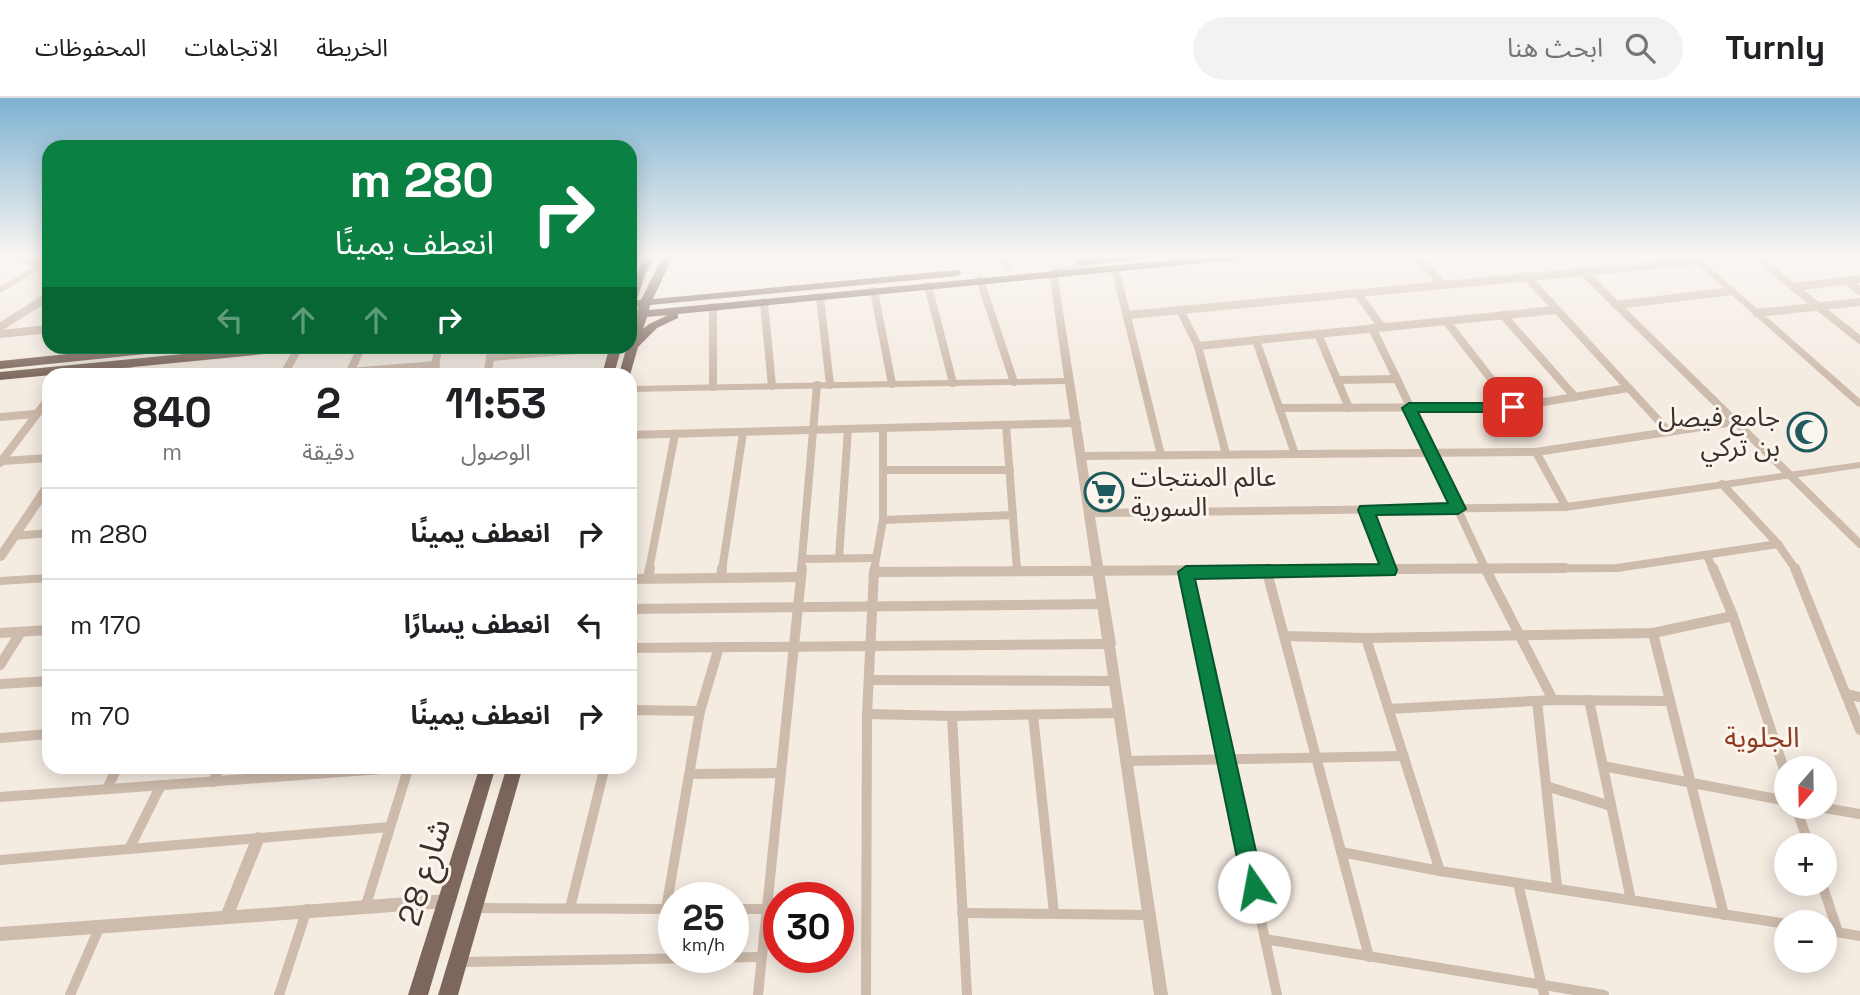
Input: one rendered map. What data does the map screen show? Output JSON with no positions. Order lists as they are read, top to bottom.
{
  "streets": {
    "main road": ["شارع 28"]
  },
  "districts": ["الجلوية"],
  "places": {
    "mosque": ["جامع فيصل بن تركي"],
    "supermarket": ["عالم المنتجات السورية"]
  },
  "north": "bottom",
  "page": {
    "header": "Turnly",
    "search": "ابحث هنا",
    "nav": ["الخريطة", "الاتجاهات", "المحفوظات"],
    "turn": ["280 m", "انعطف يمينًا"],
    "eta": [
      "11:53",
      "الوصول",
      "2",
      "دقيقة",
      "840",
      "m"
    ],
    "list": [
      {
        "name": "انعطف يمينًا",
        "value": "280 m"
      },
      {
        "name": "انعطف يسارًا",
        "value": "170 m"
      },
      {
        "name": "انعطف يمينًا",
        "value": "70 m"
      }
    ],
    "map_buttons": ["+", "−"],
    "speed": "25 km/h",
    "limit": "30"
  }
}
